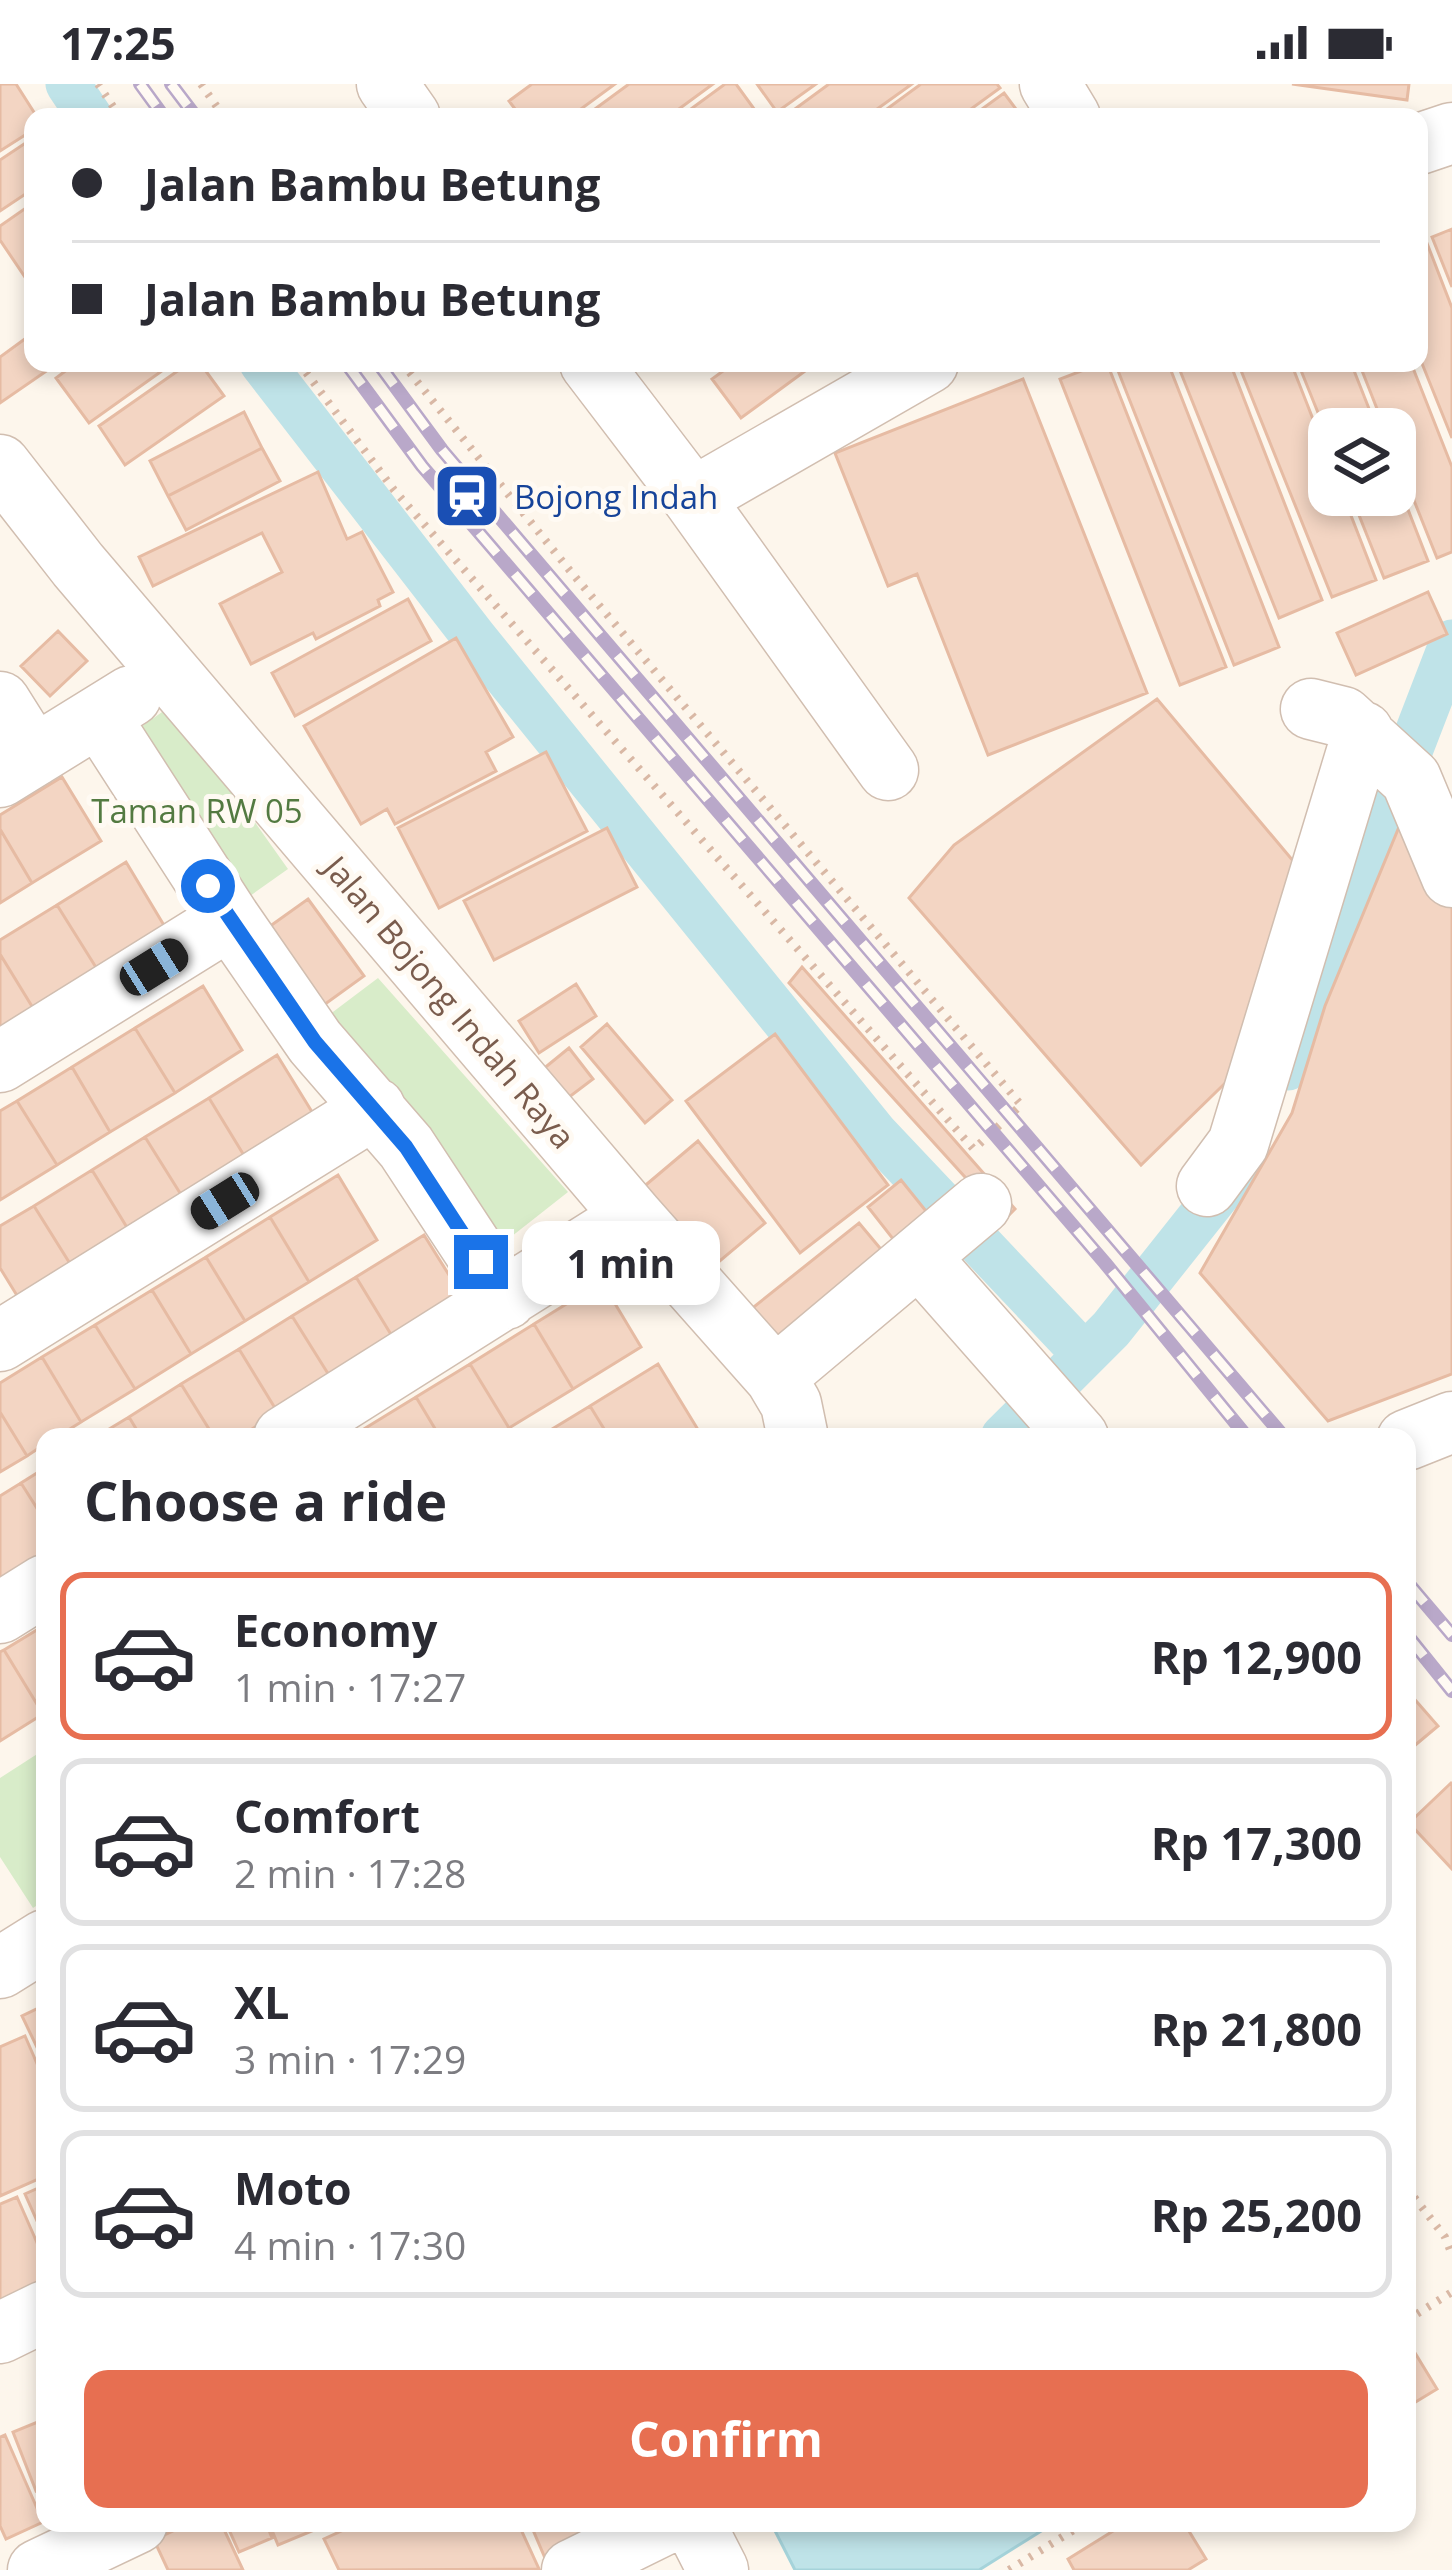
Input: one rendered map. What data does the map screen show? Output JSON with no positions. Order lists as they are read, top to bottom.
{
  "streets": {
    "street": ["Jalan Bojong Indah Raya"]
  },
  "parks": ["Taman RW 05"],
  "places": {
    "station": ["Bojong Indah"]
  },
  "page": {
    "status": "17:25",
    "banner": ["Jalan Bambu Betung", "Jalan Bambu Betung"],
    "bubble": "1 min",
    "heading": "Choose a ride",
    "list": [
      {
        "name": "Economy",
        "note": "1 min · 17:27",
        "value": "Rp 12,900"
      },
      {
        "name": "Comfort",
        "note": "2 min · 17:28",
        "value": "Rp 17,300"
      },
      {
        "name": "XL",
        "note": "3 min · 17:29",
        "value": "Rp 21,800"
      },
      {
        "name": "Moto",
        "note": "4 min · 17:30",
        "value": "Rp 25,200"
      }
    ],
    "buttons": "Confirm"
  }
}
